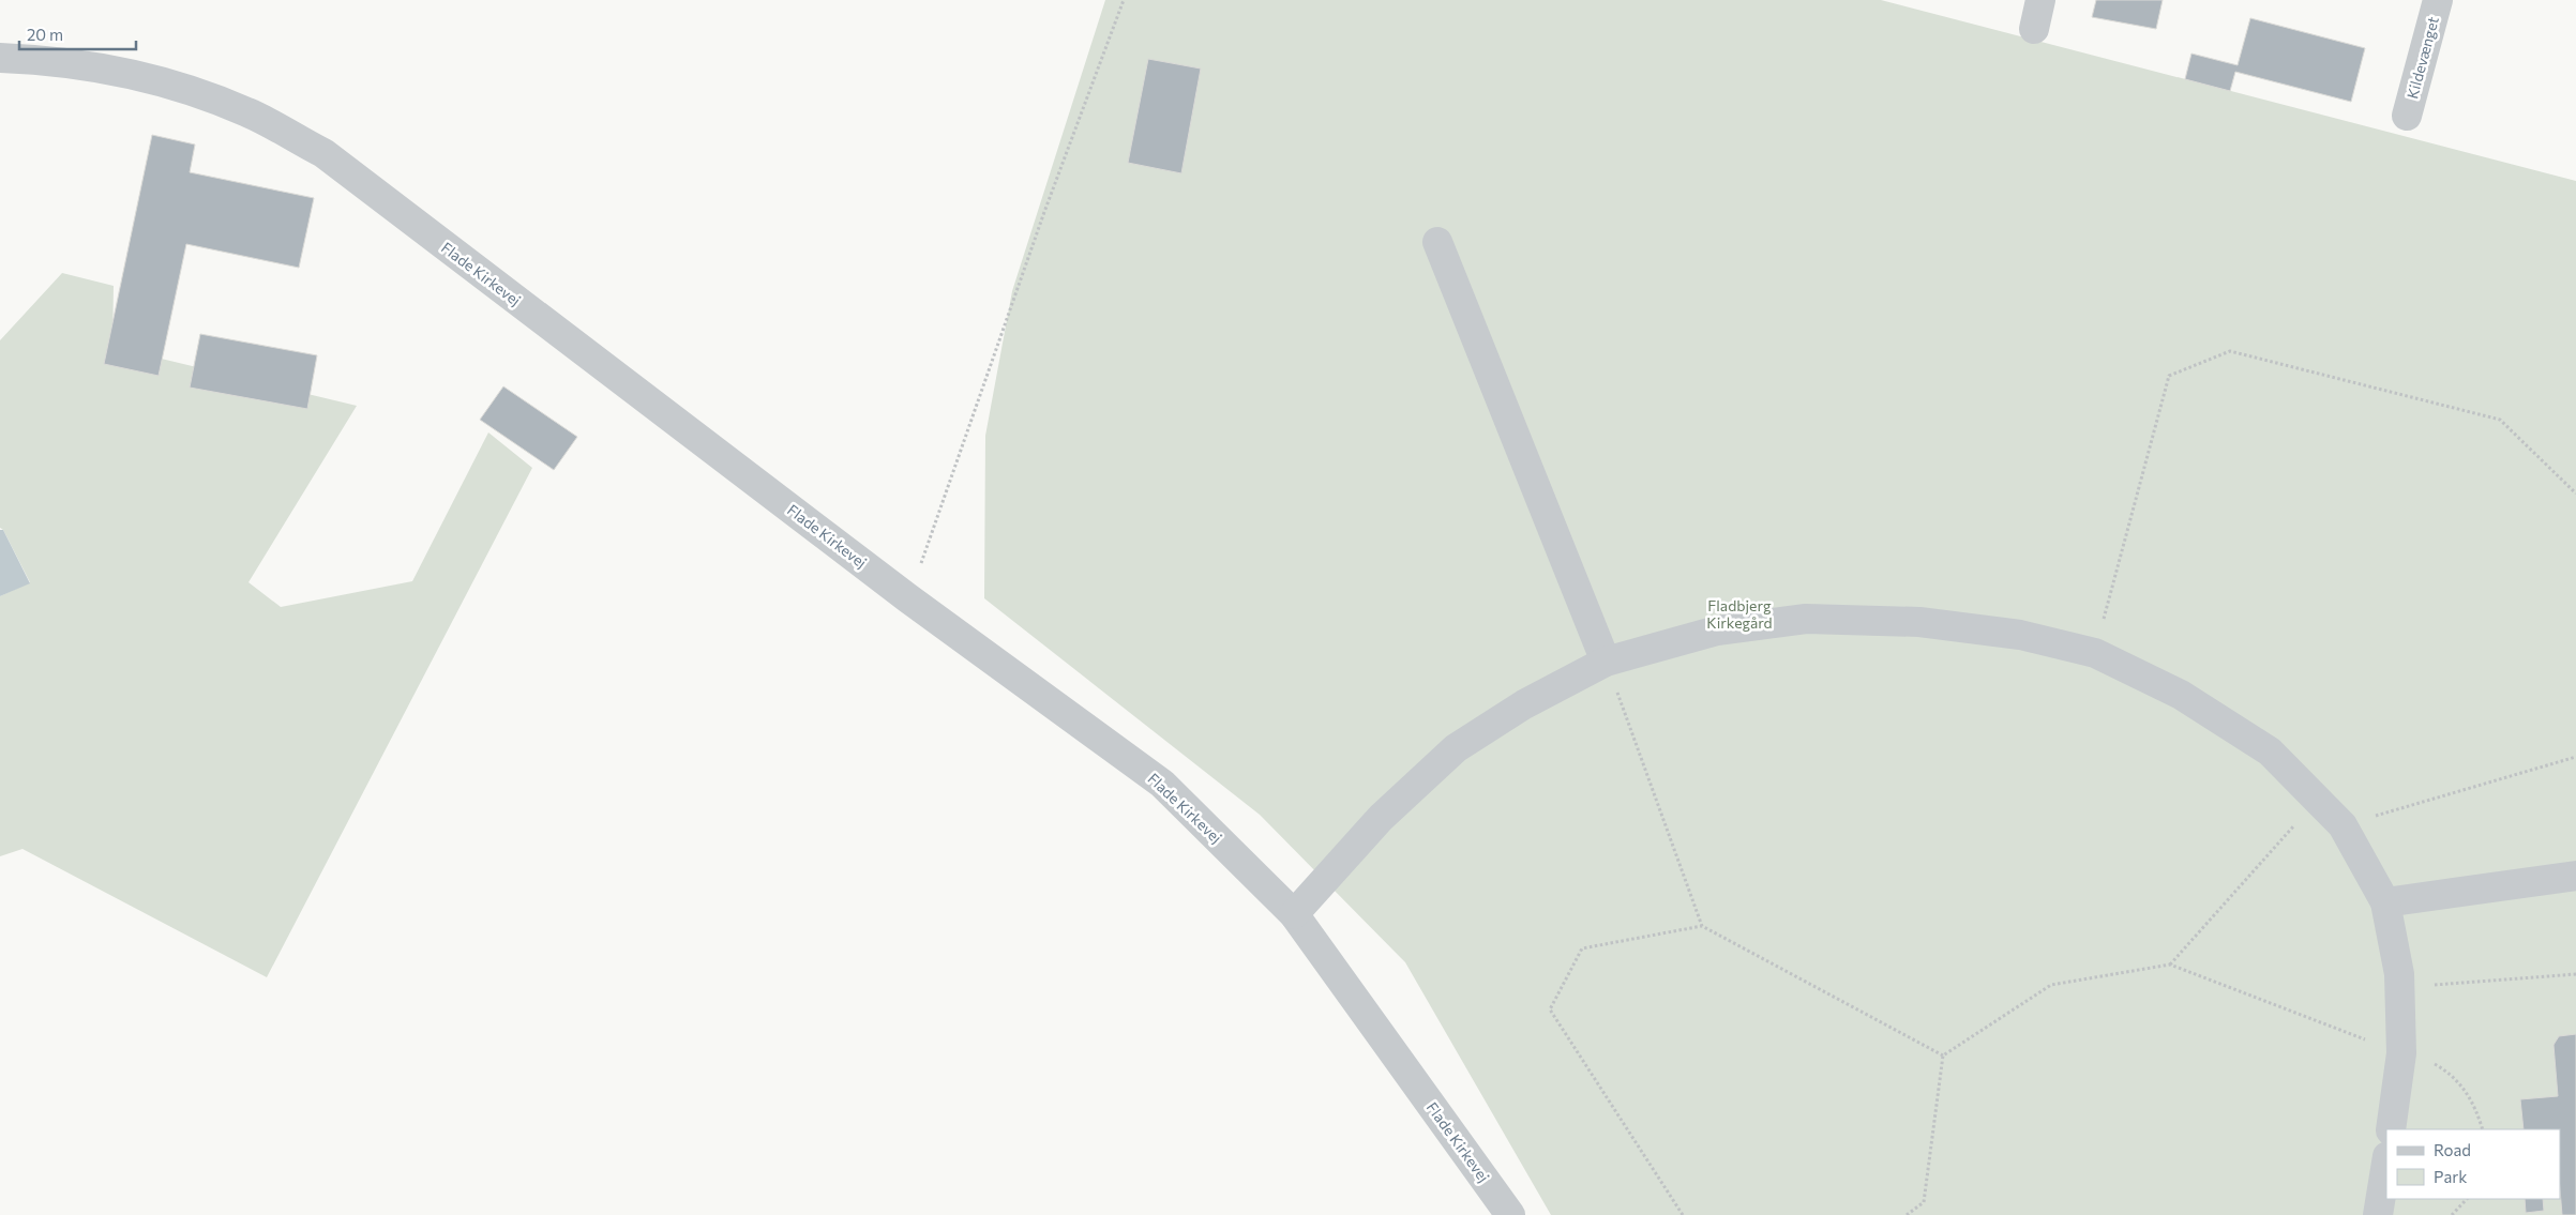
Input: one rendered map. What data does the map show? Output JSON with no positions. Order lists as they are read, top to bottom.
{
  "streets": {
    "street": ["Kildevænget", "Flade Kirkevej"]
  },
  "parks": ["Fladbjerg Kirkegård"],
  "legend": ["Road", "Park"],
  "scale_bar": "20 m"
}
